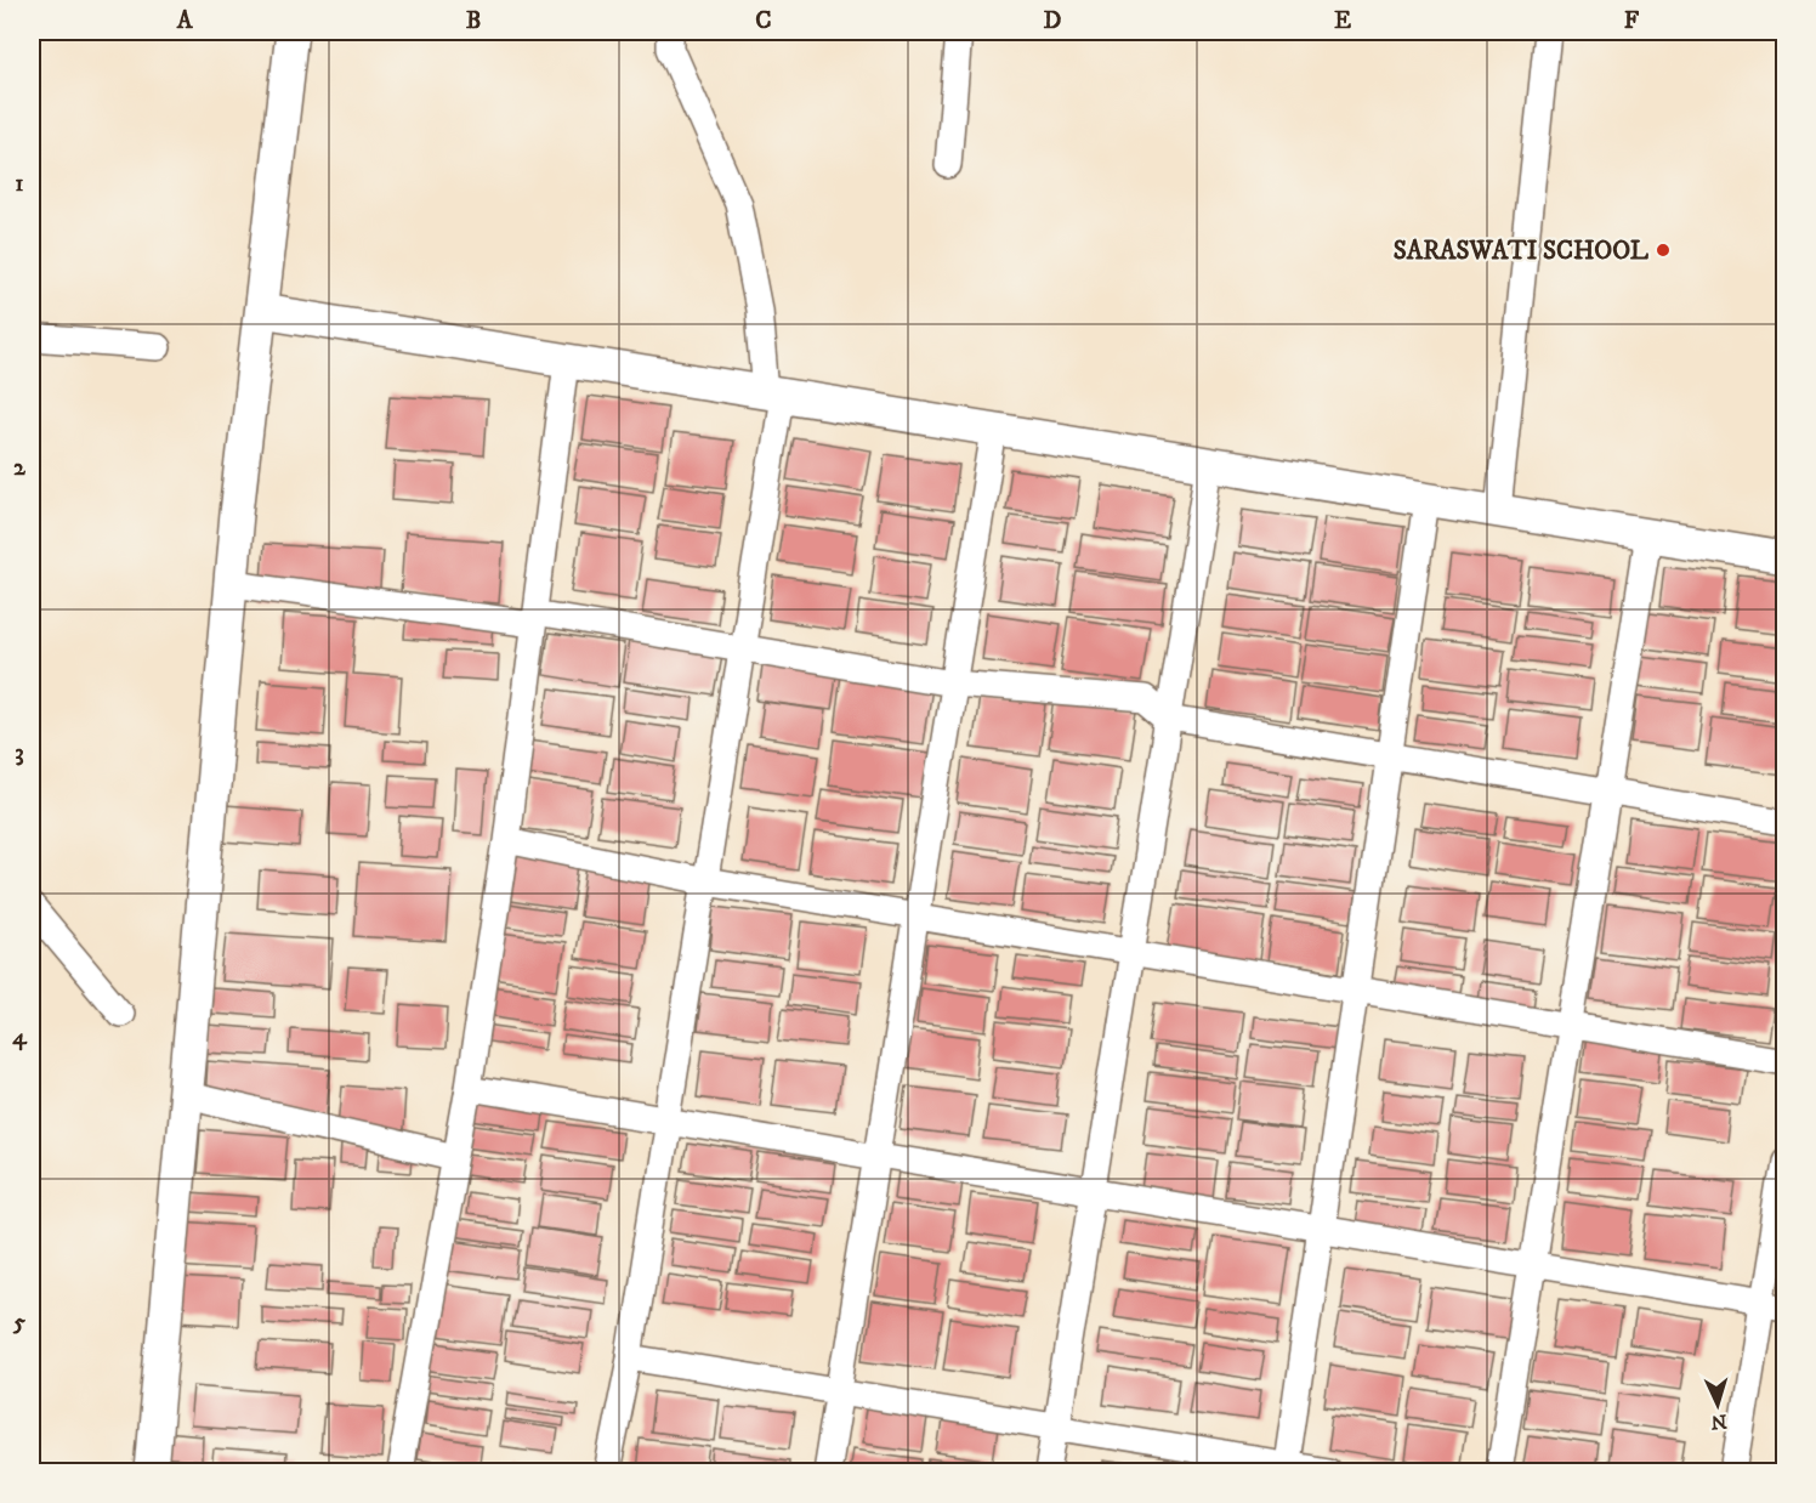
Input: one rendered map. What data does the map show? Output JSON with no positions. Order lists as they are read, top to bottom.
{
  "places": ["SARASWATI SCHOOL"],
  "north": "bottom",
  "grid": {
    "columns": [
      "A",
      "B",
      "C",
      "D",
      "E",
      "F"
    ],
    "rows": [
      "1",
      "2",
      "3",
      "4",
      "5"
    ]
  }
}
